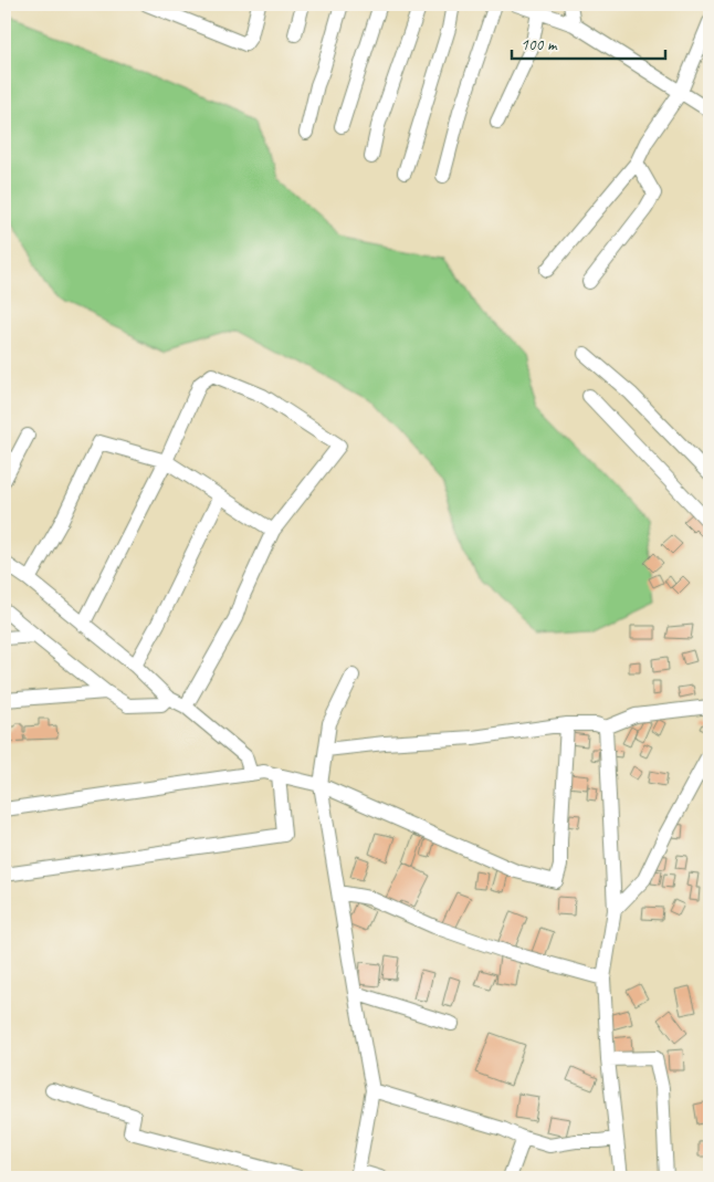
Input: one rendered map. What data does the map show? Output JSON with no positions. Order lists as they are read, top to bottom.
{
  "scale_bar": "100 m"
}
